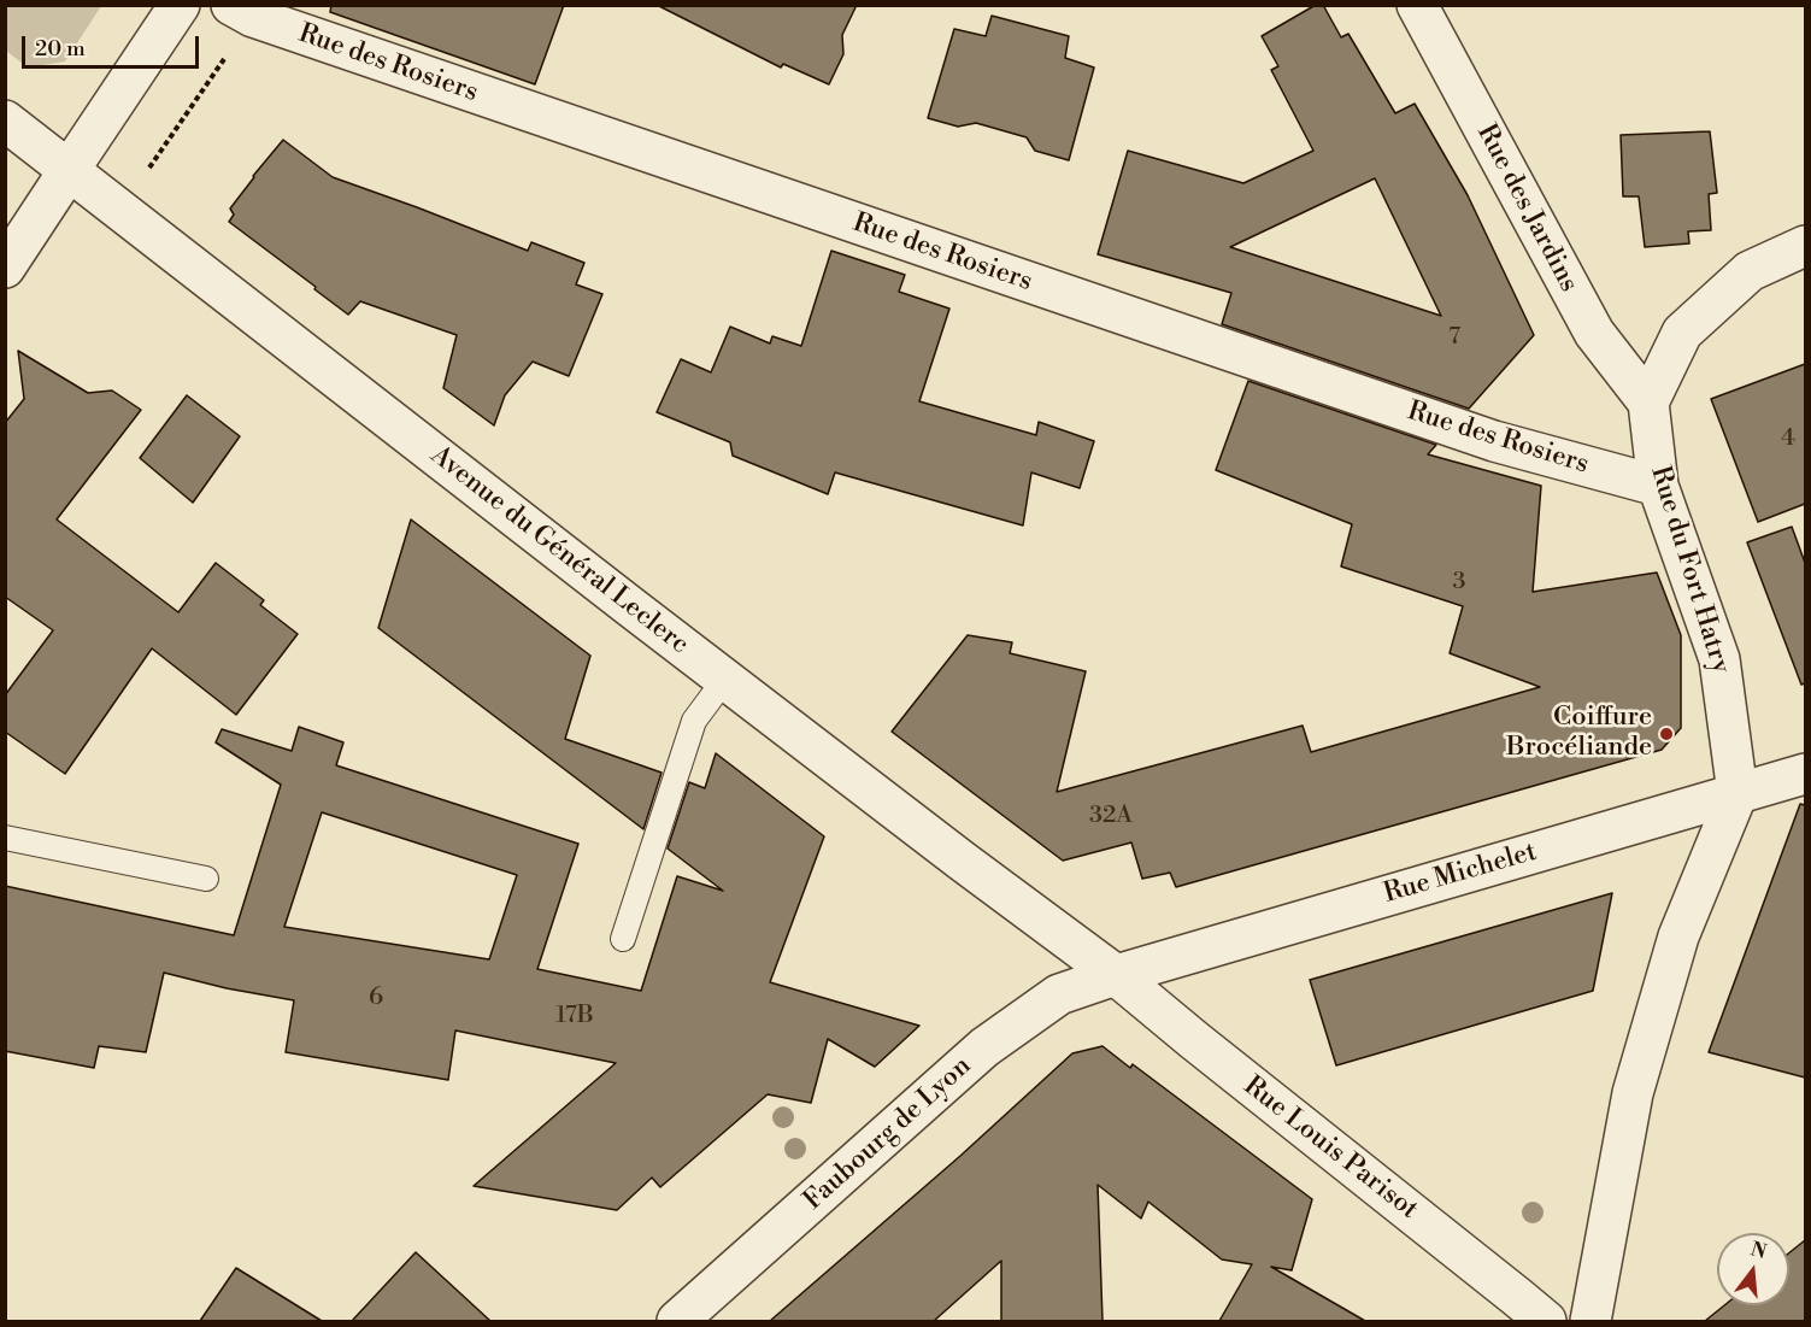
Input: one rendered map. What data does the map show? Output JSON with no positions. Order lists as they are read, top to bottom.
{
  "streets": {
    "street": [
      "Rue des Rosiers",
      "Rue des Jardins",
      "Avenue du Général Leclerc",
      "Rue du Fort Hatry",
      "Rue Michelet",
      "Faubourg de Lyon",
      "Rue Louis Parisot"
    ]
  },
  "crossings": [
    ["Rue des Rosiers", "Rue du Fort Hatry"],
    ["Rue des Jardins", "Rue du Fort Hatry"],
    ["Avenue du Général Leclerc", "Rue Michelet"],
    ["Avenue du Général Leclerc", "Faubourg de Lyon"],
    ["Avenue du Général Leclerc", "Rue Louis Parisot"],
    ["Rue du Fort Hatry", "Rue Michelet"],
    ["Rue Michelet", "Faubourg de Lyon"],
    ["Rue Michelet", "Rue Louis Parisot"],
    ["Faubourg de Lyon", "Rue Louis Parisot"]
  ],
  "places": ["Coiffure Brocéliande"],
  "house_numbers": [
    "7",
    "4",
    "3",
    "32A",
    "6",
    "17B"
  ],
  "scale_bar": "20 m",
  "north": "top"
}
